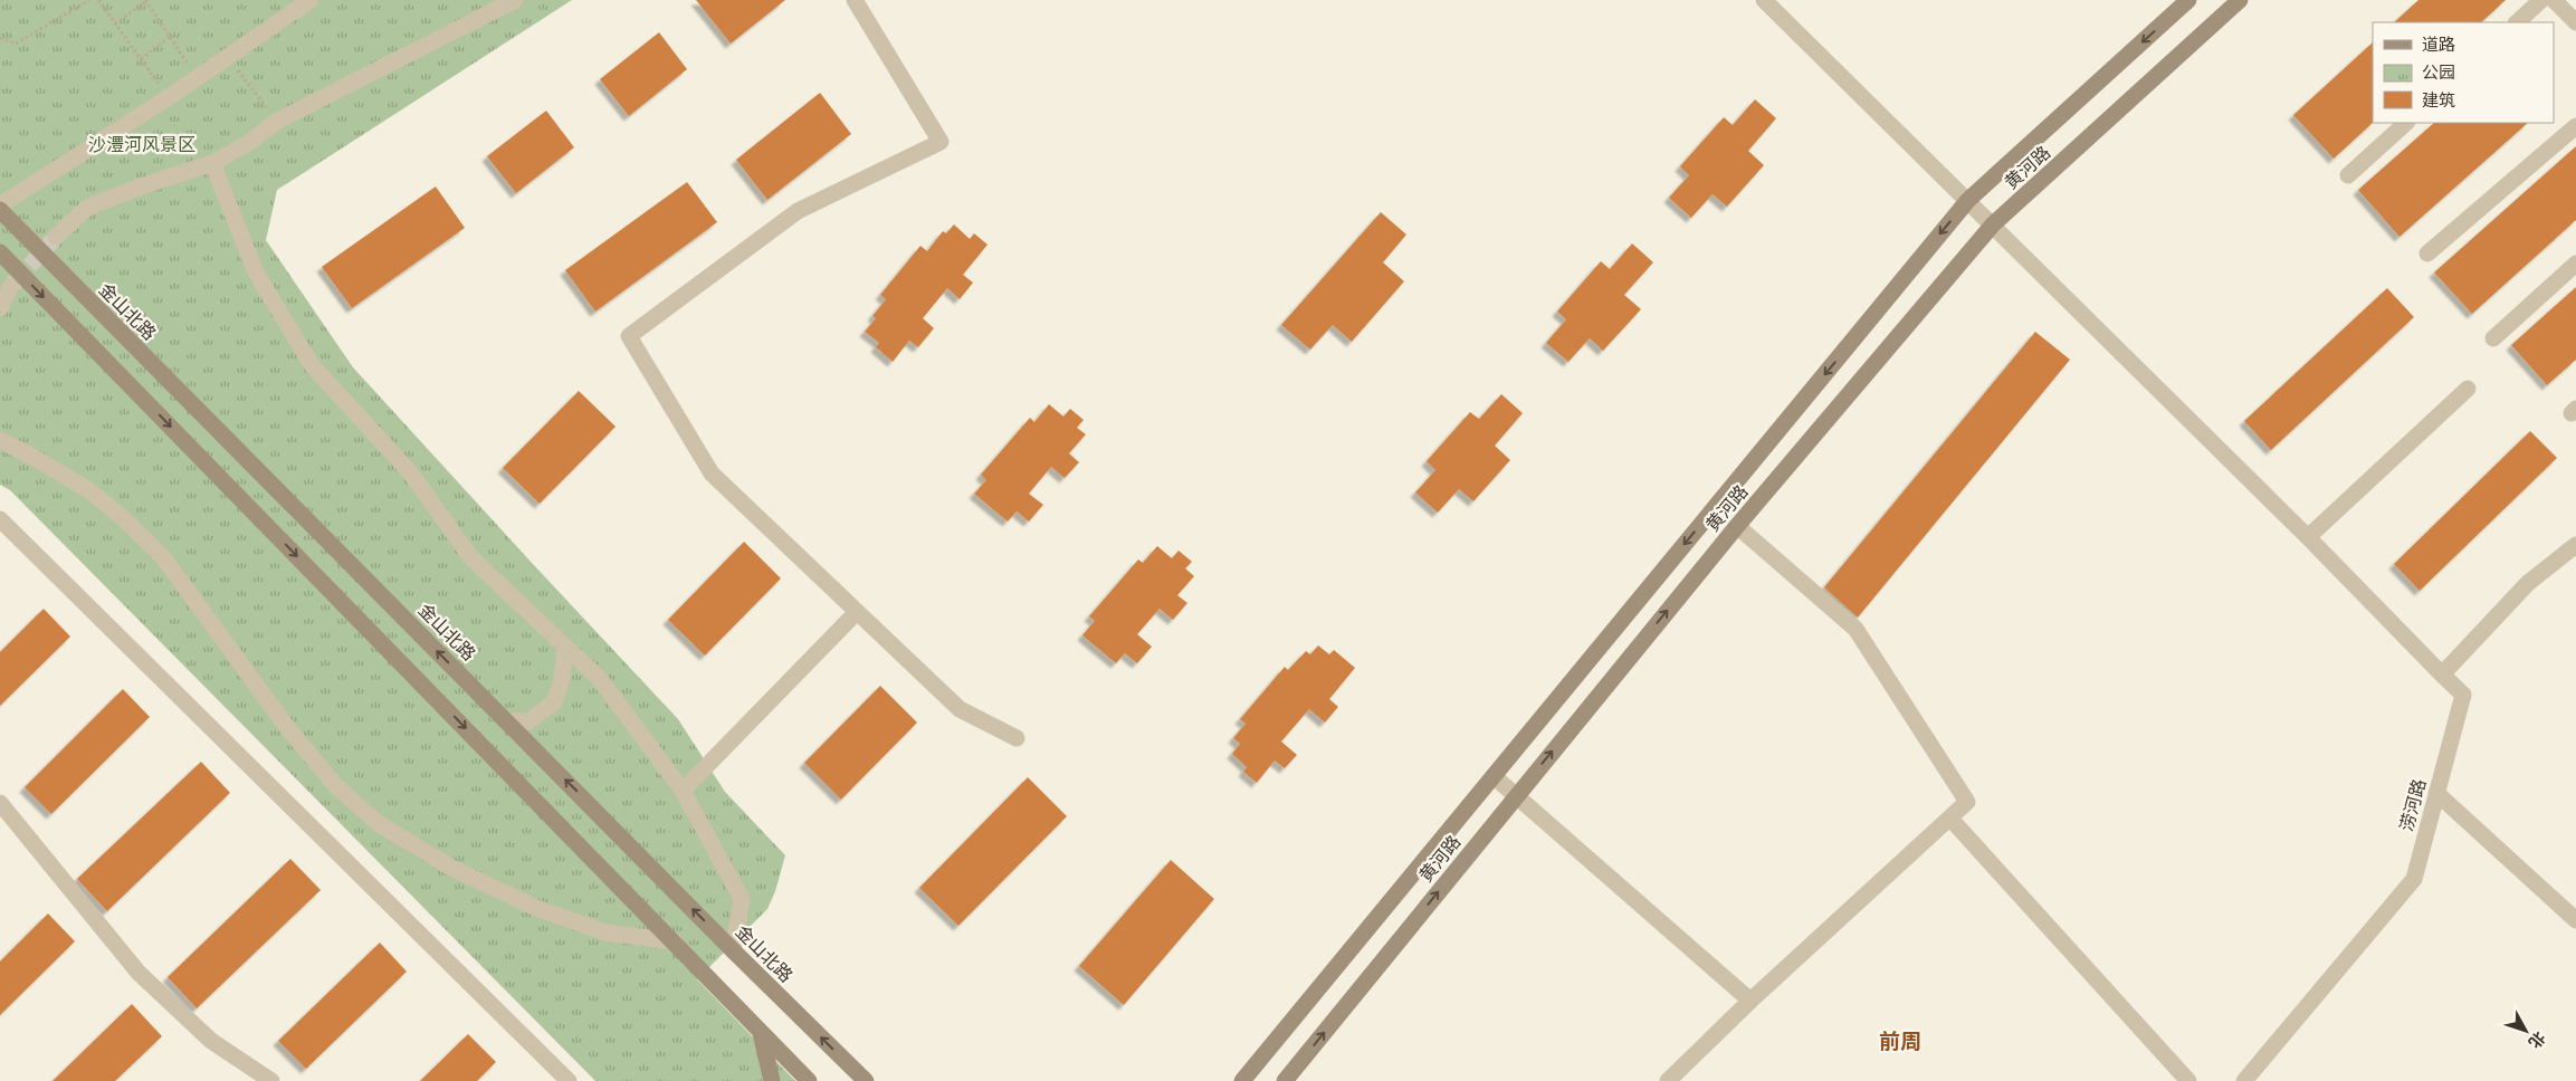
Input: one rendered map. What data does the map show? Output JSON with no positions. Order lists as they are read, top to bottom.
{
  "streets": {
    "main road": ["黄河路", "金山北路"],
    "street": ["涝河路"]
  },
  "districts": ["前周"],
  "parks": ["沙澧河风景区"],
  "legend": ["道路", "公园", "建筑"],
  "north": "bottom right"
}
